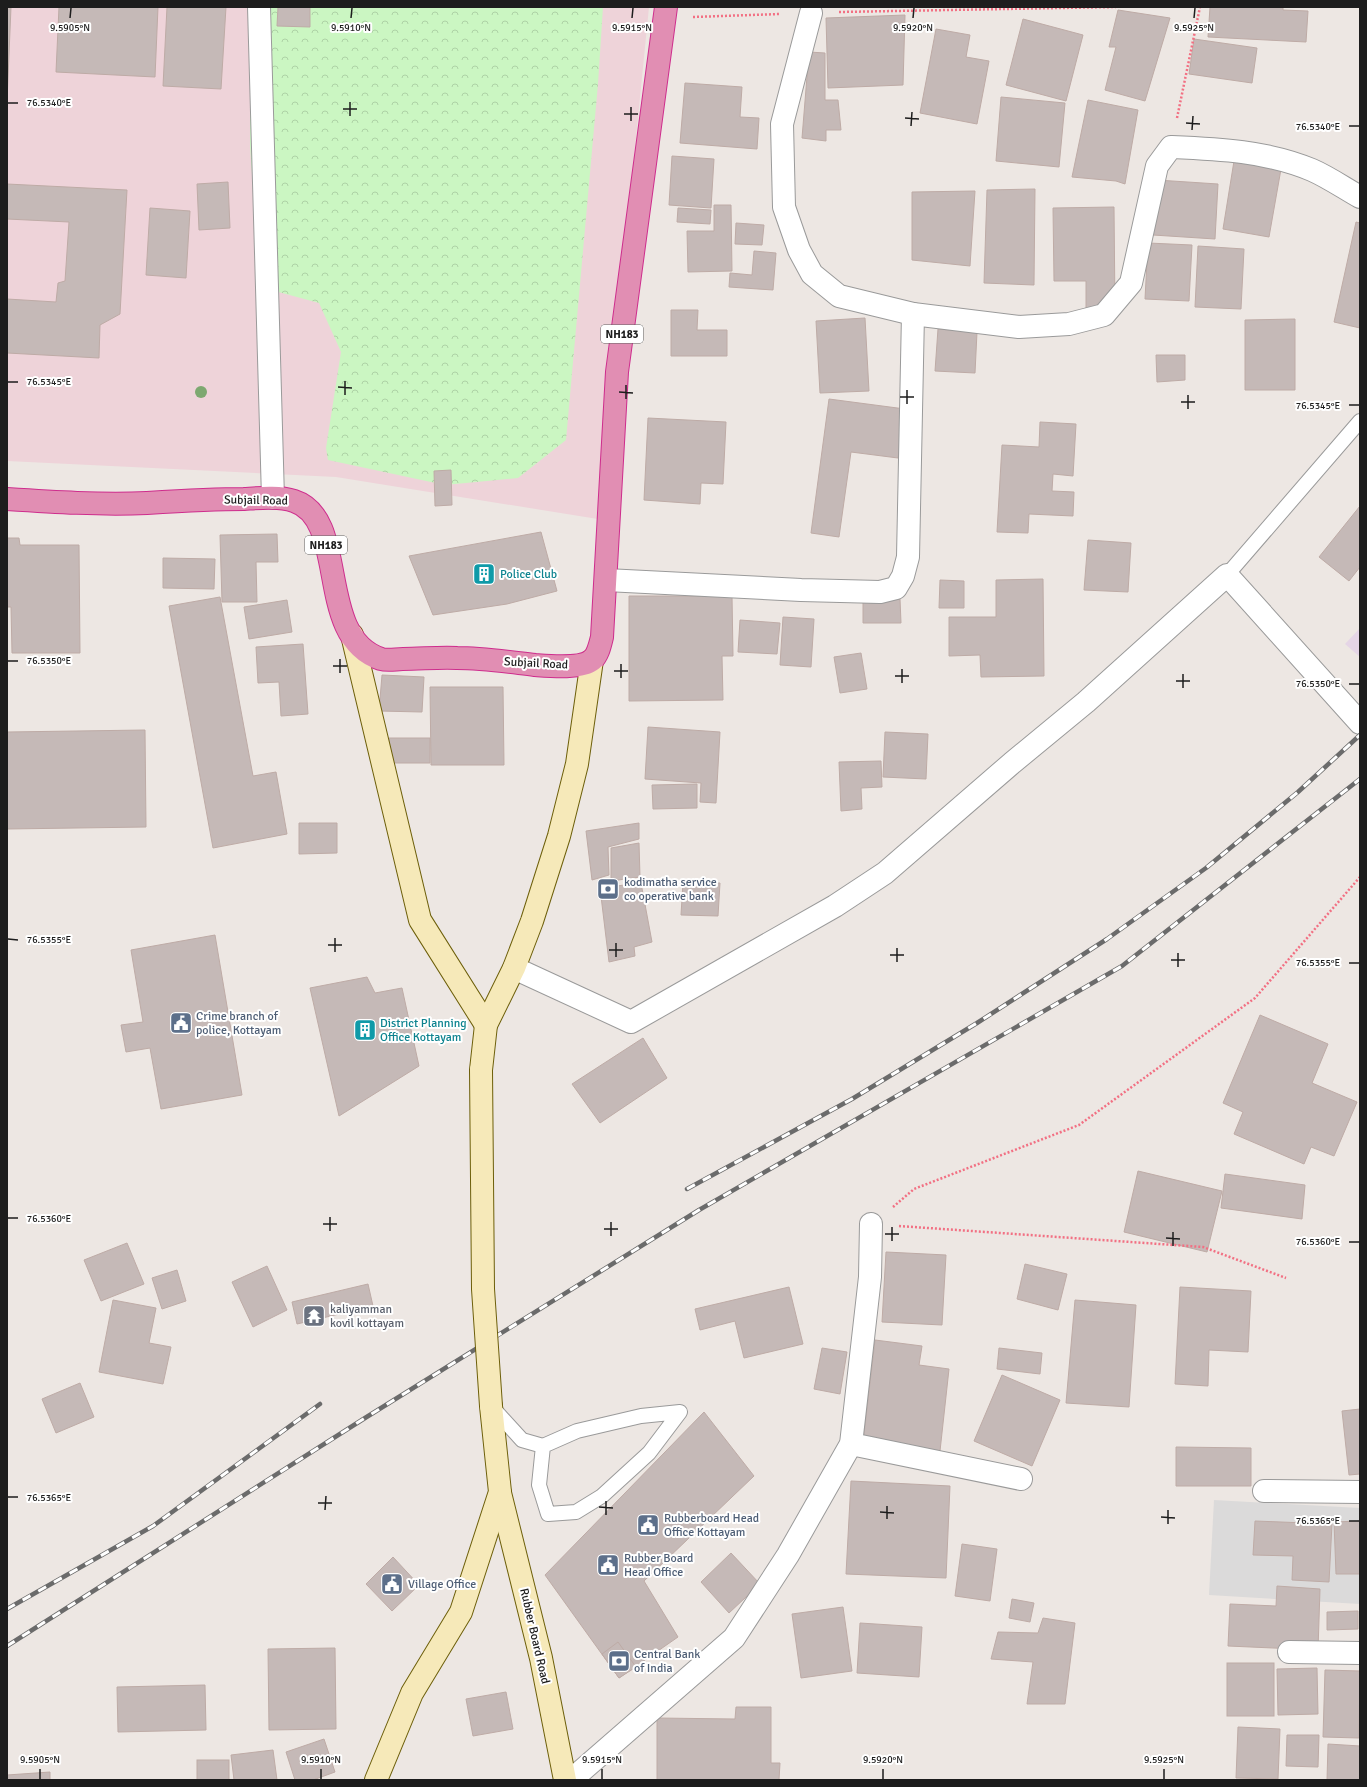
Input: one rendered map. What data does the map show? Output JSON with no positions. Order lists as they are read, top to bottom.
{
  "streets": {
    "highway": ["NH183", "Subjail Road"],
    "main road": ["Rubber Board Road"]
  },
  "crossings": [
    ["NH183", "Subjail Road"],
    ["NH183", "Rubber Board Road"],
    ["Subjail Road", "Rubber Board Road"]
  ],
  "places": {
    "building": ["Police Club", "District Planning Office Kottayam"],
    "bank": ["kodimatha service co operative bank", "Central Bank of India"],
    "public building": [
      "Crime branch of police, Kottayam",
      "Rubberboard Head Office Kottayam",
      "Rubber Board Head Office",
      "Village Office"
    ],
    "temple": ["kaliyamman kovil kottayam"]
  },
  "coordinates": [
    "9.5905°N",
    "9.5910°N",
    "9.5915°N",
    "9.5920°N",
    "9.5925°N",
    "76.5340°E",
    "76.5345°E",
    "76.5350°E",
    "76.5355°E",
    "76.5360°E",
    "76.5365°E"
  ]
}
